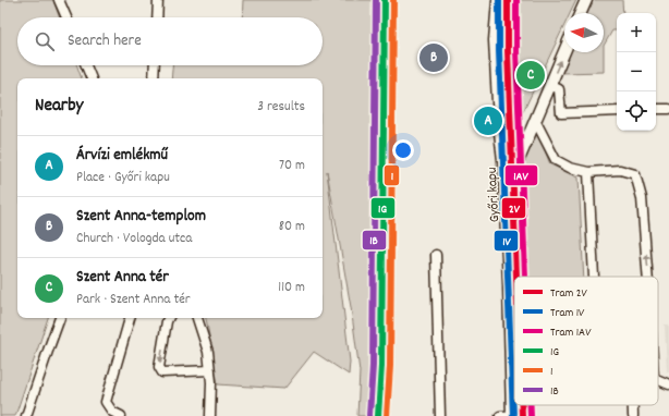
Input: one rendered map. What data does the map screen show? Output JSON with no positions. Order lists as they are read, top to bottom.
{
  "streets": {
    "street": ["Győri kapu"]
  },
  "lines": [
    "tram line 2V",
    "tram line 1V",
    "tram line 1AV",
    "transit line 1G",
    "transit line 1",
    "transit line 1B"
  ],
  "legend": [
    "Tram 2V",
    "Tram 1V",
    "Tram 1AV",
    "1G",
    "1",
    "1B"
  ],
  "north": "left",
  "page": {
    "map_buttons": ["+", "−"],
    "search": "Search here",
    "pins": ["B", "C", "A"],
    "heading": ["Nearby", "3 results"],
    "list": [
      {
        "mark": "A",
        "name": "Árvízi emlékmű",
        "note": "Place · Győri kapu",
        "value": "70 m"
      },
      {
        "mark": "B",
        "name": "Szent Anna-templom",
        "note": "Church · Vologda utca",
        "value": "80 m"
      },
      {
        "mark": "C",
        "name": "Szent Anna tér",
        "note": "Park · Szent Anna tér",
        "value": "110 m"
      }
    ]
  }
}
